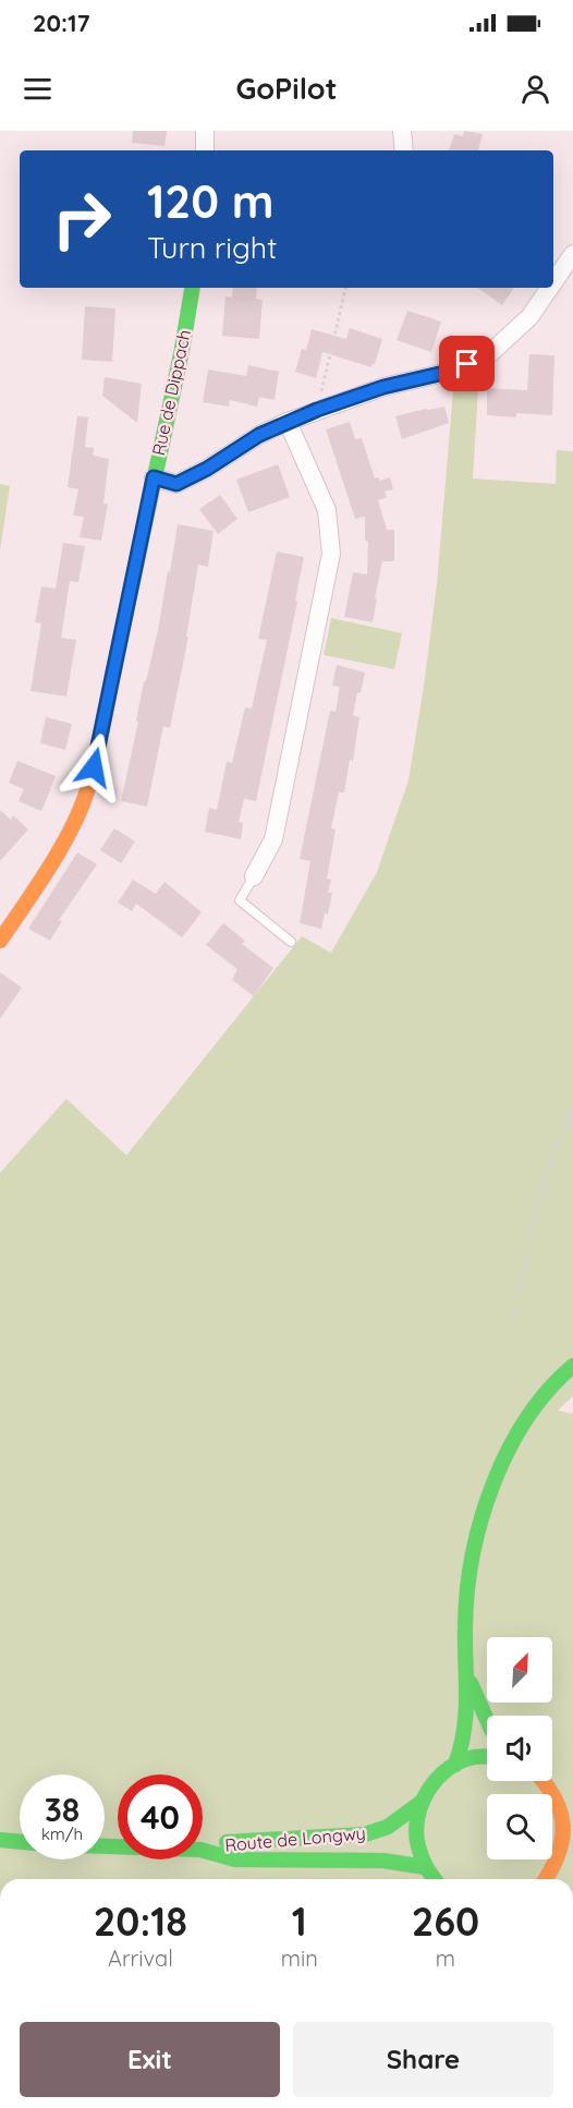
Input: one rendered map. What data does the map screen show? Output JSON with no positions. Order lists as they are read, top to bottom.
{
  "streets": {
    "main road": ["Rue de Dippach", "Route de Longwy"]
  },
  "north": "top right",
  "page": {
    "status": "20:17",
    "header": "GoPilot",
    "turn": ["120 m", "Turn right"],
    "speed": "38 km/h",
    "limit": "40",
    "eta": [
      "20:18",
      "Arrival",
      "1",
      "min",
      "260",
      "m"
    ],
    "buttons": ["Exit", "Share"]
  }
}
